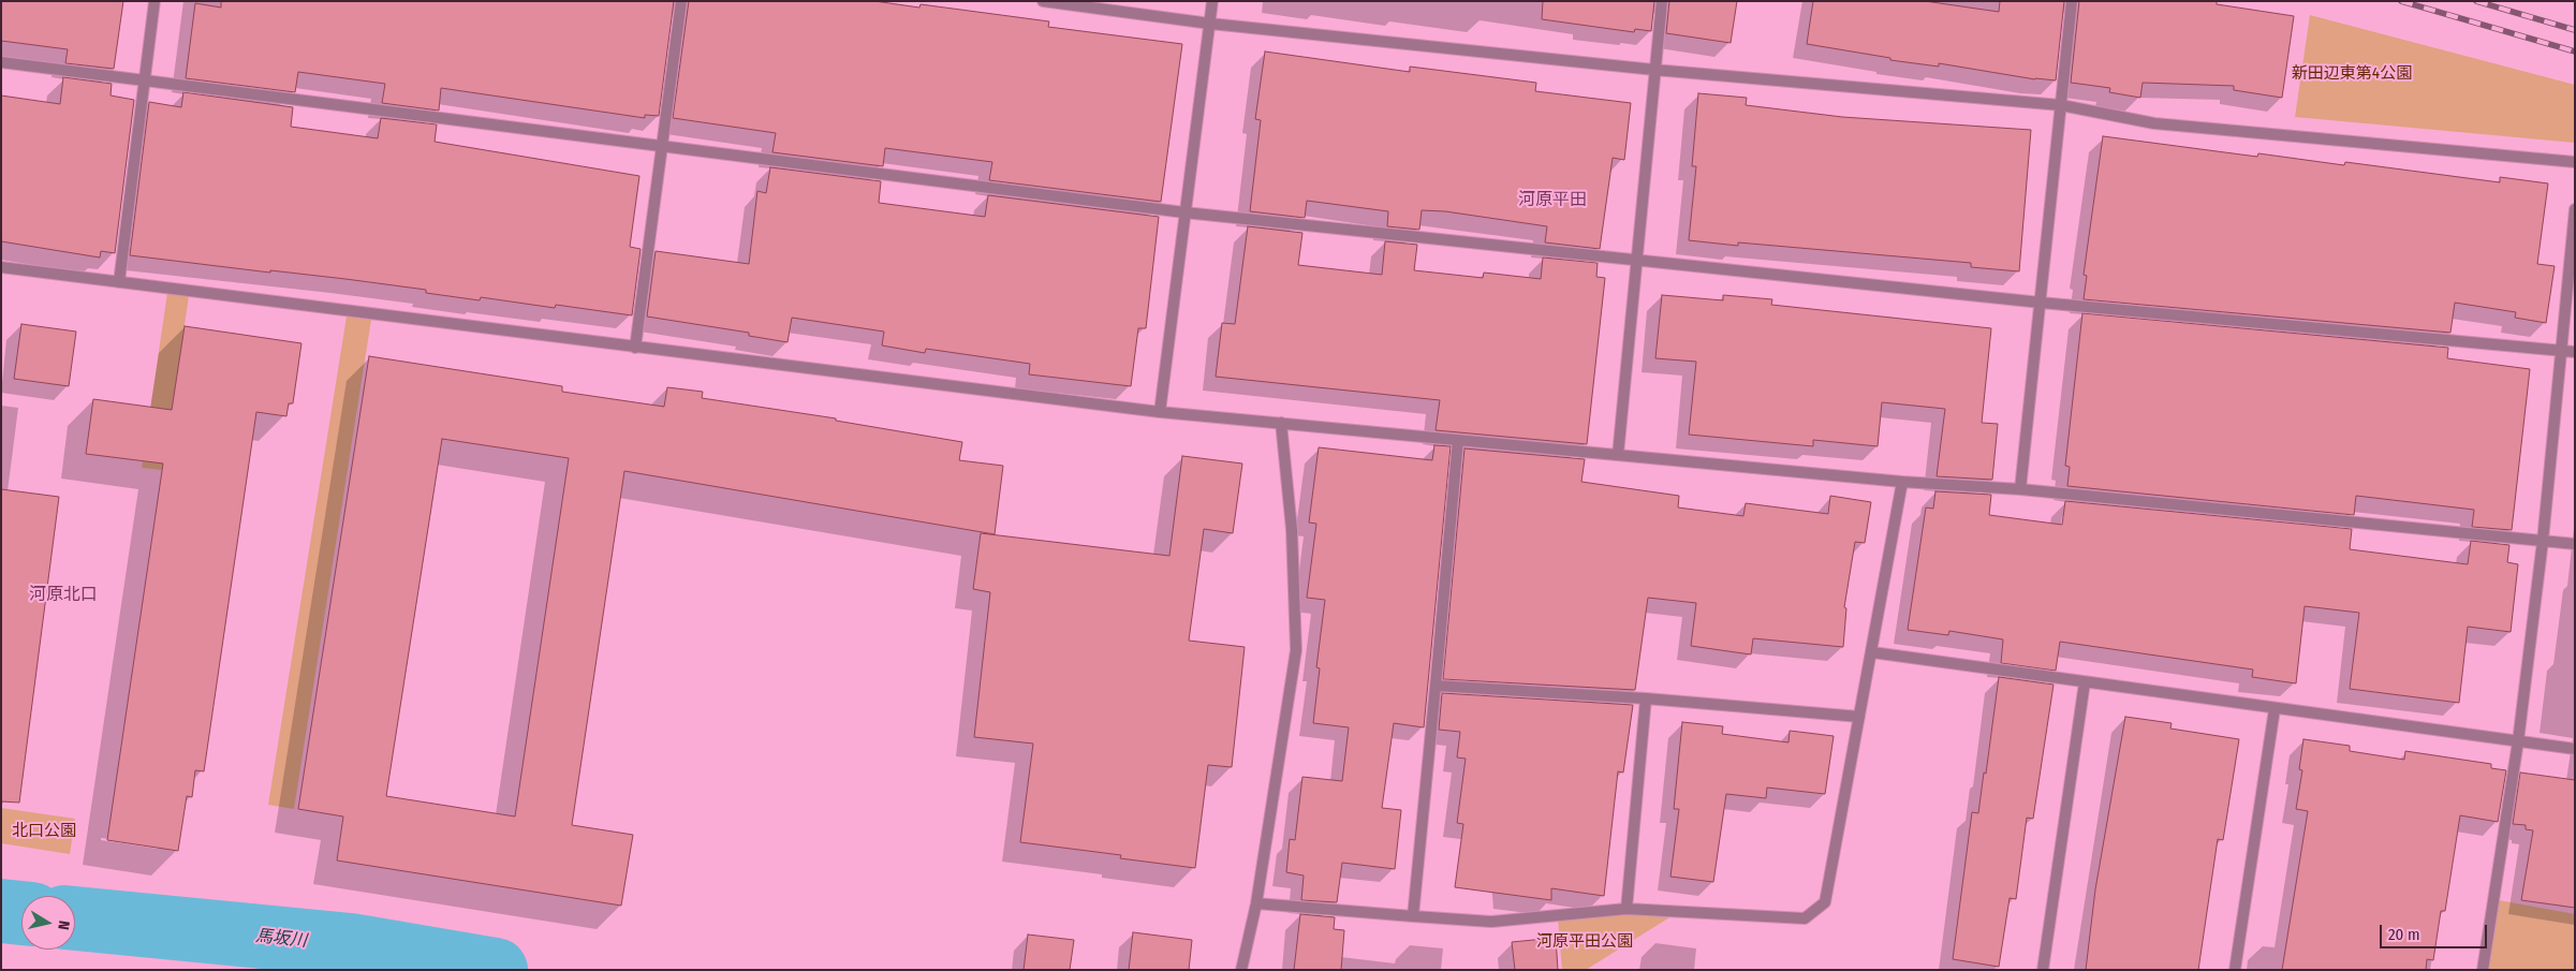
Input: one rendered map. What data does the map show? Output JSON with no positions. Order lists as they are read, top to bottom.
{
  "districts": ["河原平田", "河原北口"],
  "water": ["馬坂川"],
  "parks": ["新田辺東第4公園", "北口公園", "河原平田公園"],
  "scale_bar": "20 m",
  "north": "right"
}
